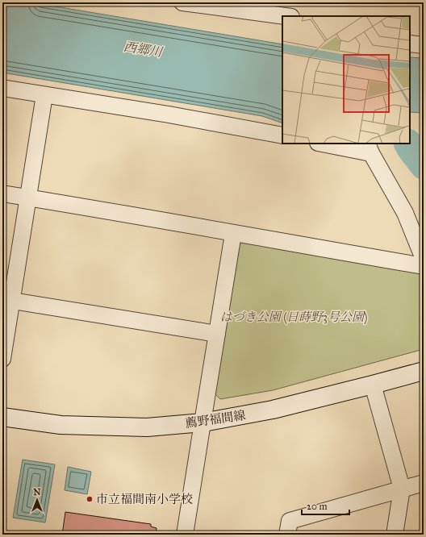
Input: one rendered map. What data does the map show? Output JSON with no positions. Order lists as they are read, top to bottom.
{
  "streets": {
    "main road": ["薦野福間線"]
  },
  "water": ["西郷川"],
  "parks": ["はづき公園 (日蒔野3号公園)"],
  "places": ["市立福間南小学校"],
  "scale_bar": "20 m",
  "north": "top"
}
